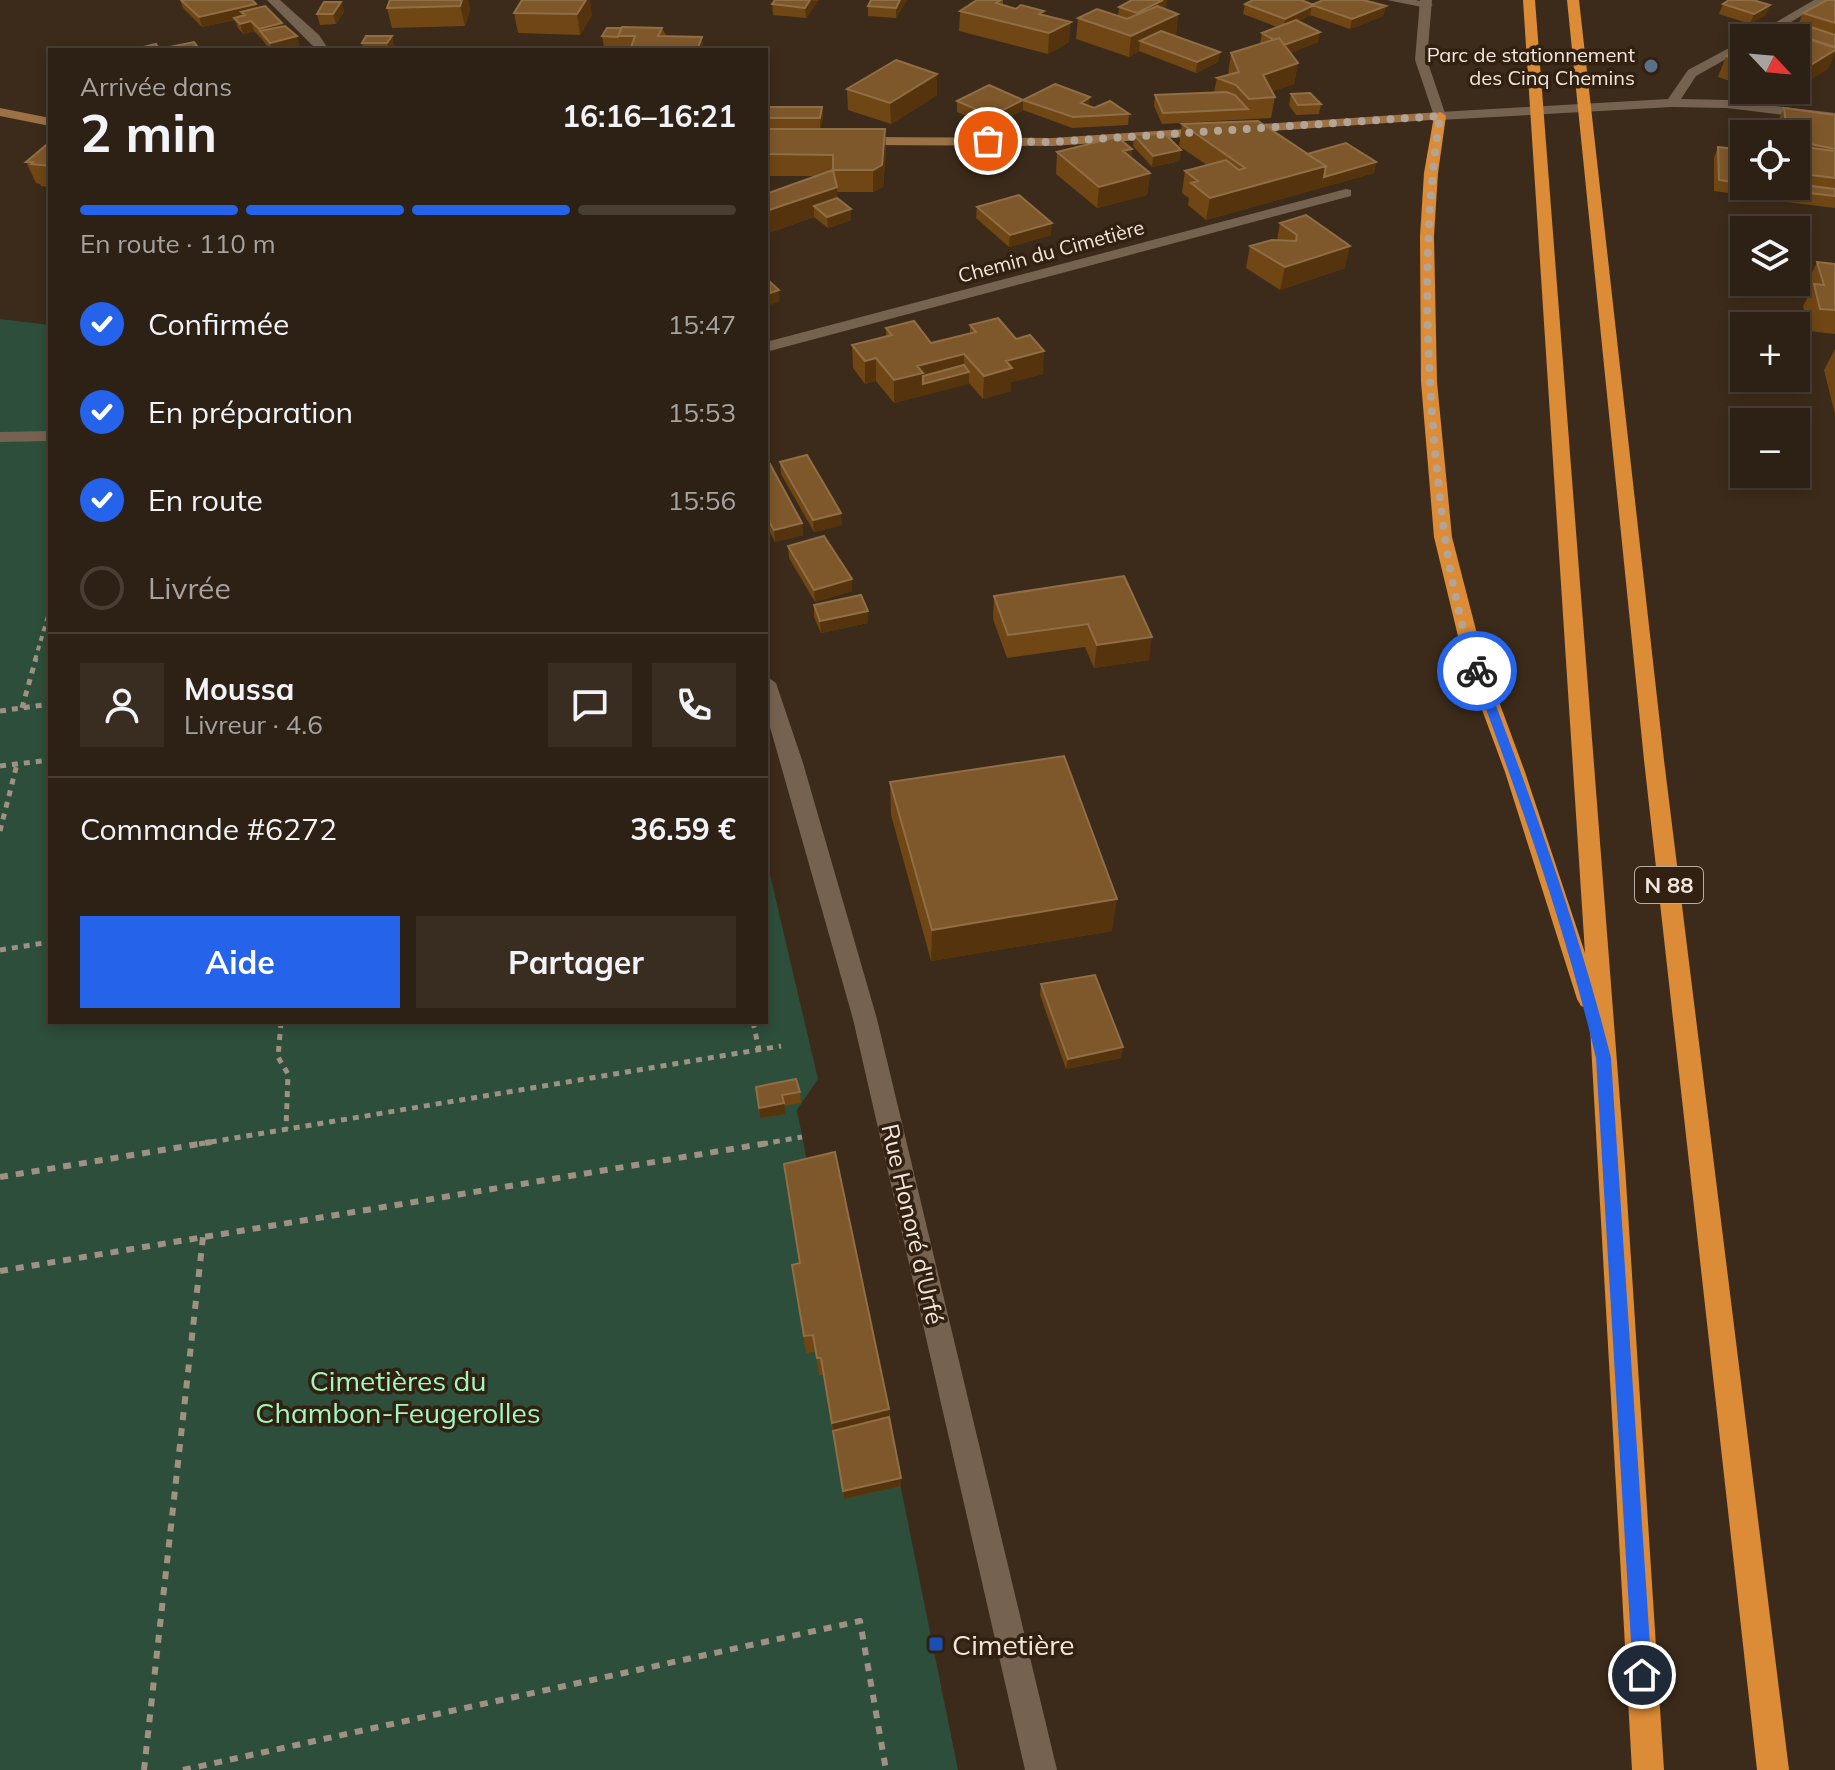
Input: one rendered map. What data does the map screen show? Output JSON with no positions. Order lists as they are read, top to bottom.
{
  "streets": {
    "highway": ["N 88"],
    "street": ["Chemin du Cimetière", "Rue Honoré d'Urfé"]
  },
  "parks": ["Cimetières du Chambon-Feugerolles"],
  "places": {
    "other": ["Parc de stationnement des Cinq Chemins"],
    "transit": ["Cimetière"]
  },
  "north": "bottom right",
  "page": {
    "map_buttons": ["+", "−"],
    "heading": ["2 min", "Arrivée dans", "16:16–16:21"],
    "panel": [
      "Moussa",
      "Livreur · 4.6",
      "Commande #6272",
      "36.59 €"
    ],
    "bar": "En route · 110 m",
    "list": [
      ["Confirmée", "15:47"],
      ["En préparation", "15:53"],
      ["En route", "15:56"],
      "Livrée"
    ],
    "buttons": ["Aide", "Partager"]
  }
}
